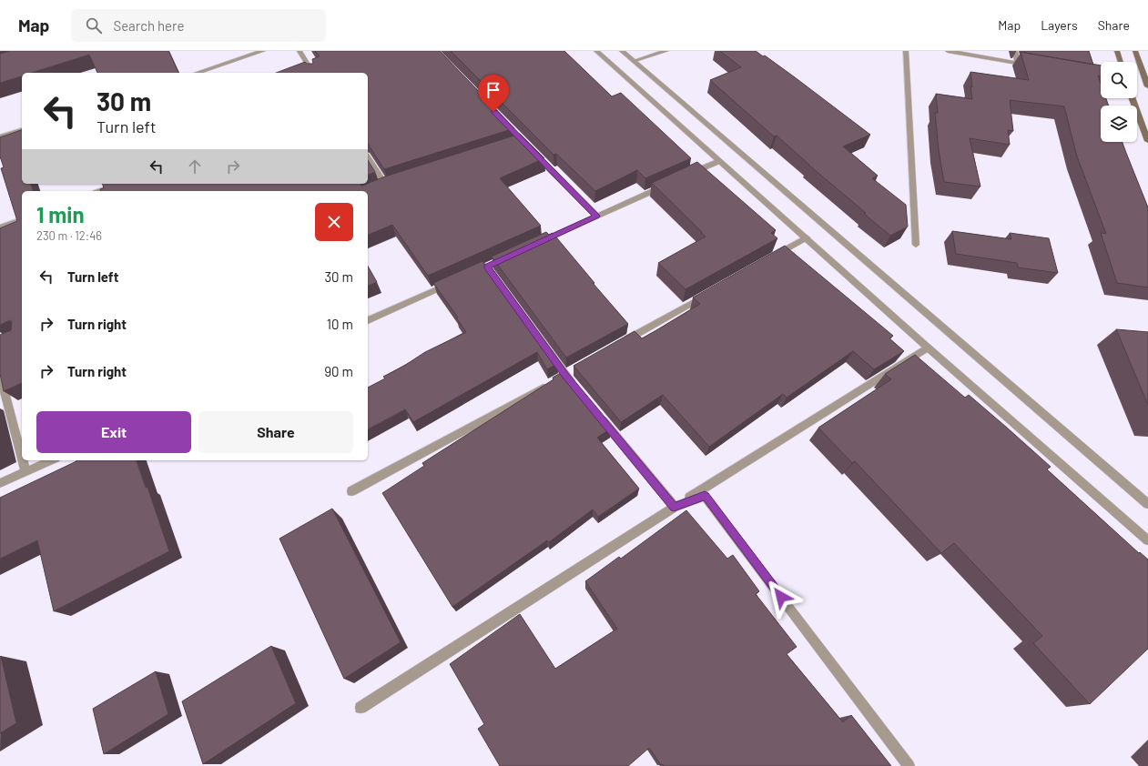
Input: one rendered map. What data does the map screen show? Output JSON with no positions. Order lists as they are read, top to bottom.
{
  "page": {
    "header": "Map",
    "search": "Search here",
    "nav": ["Map", "Layers", "Share"],
    "turn": ["30 m", "Turn left"],
    "heading": ["1 min", "230 m · 12:46"],
    "list": [
      {
        "name": "Turn left",
        "value": "30 m"
      },
      {
        "name": "Turn right",
        "value": "10 m"
      },
      {
        "name": "Turn right",
        "value": "90 m"
      }
    ],
    "buttons": ["Exit", "Share"]
  }
}
